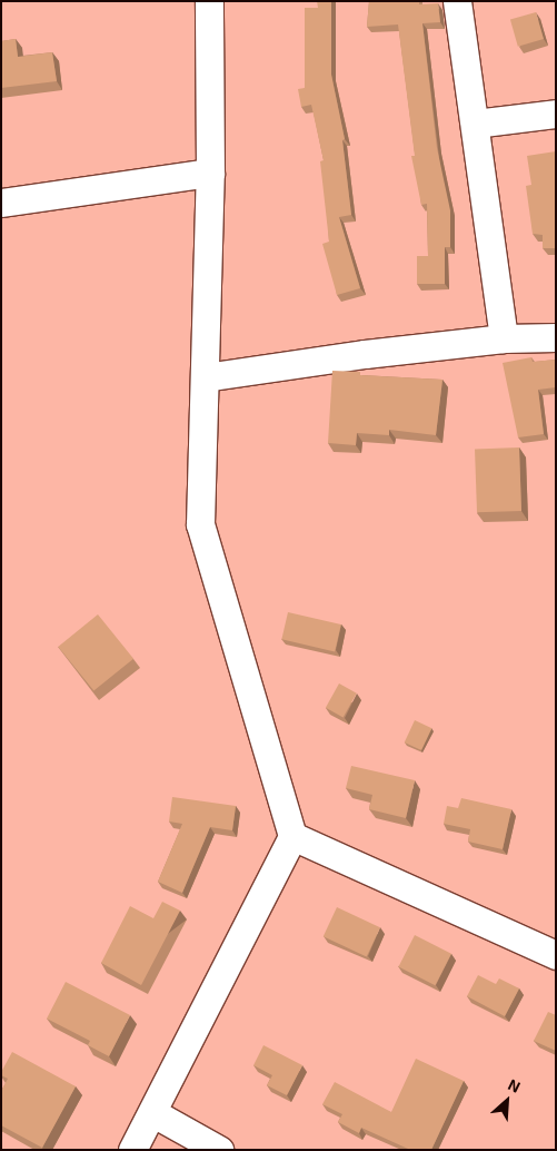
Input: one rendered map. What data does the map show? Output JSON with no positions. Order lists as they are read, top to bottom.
{
  "north": "top right"
}
